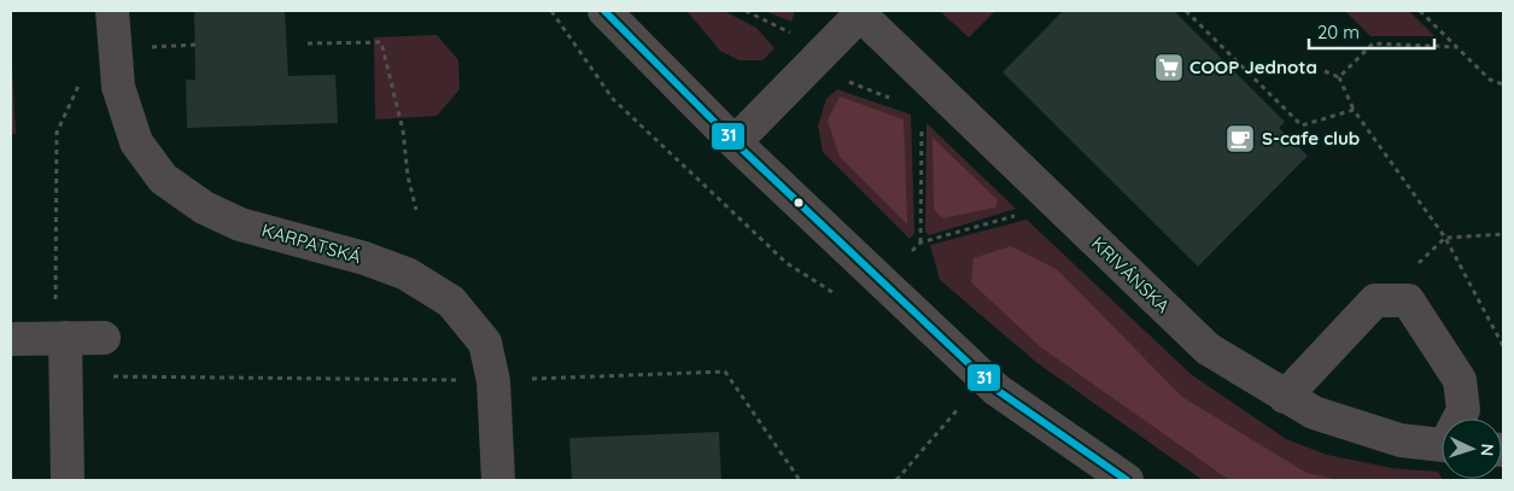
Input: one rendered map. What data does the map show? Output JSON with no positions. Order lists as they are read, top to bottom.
{
  "streets": {
    "street": ["KARPATSKÁ", "KRIVÁNSKA"]
  },
  "places": {
    "supermarket": ["COOP Jednota"],
    "cafe": ["S-cafe club"]
  },
  "lines": ["transit line 31"],
  "scale_bar": "20 m",
  "north": "right"
}
